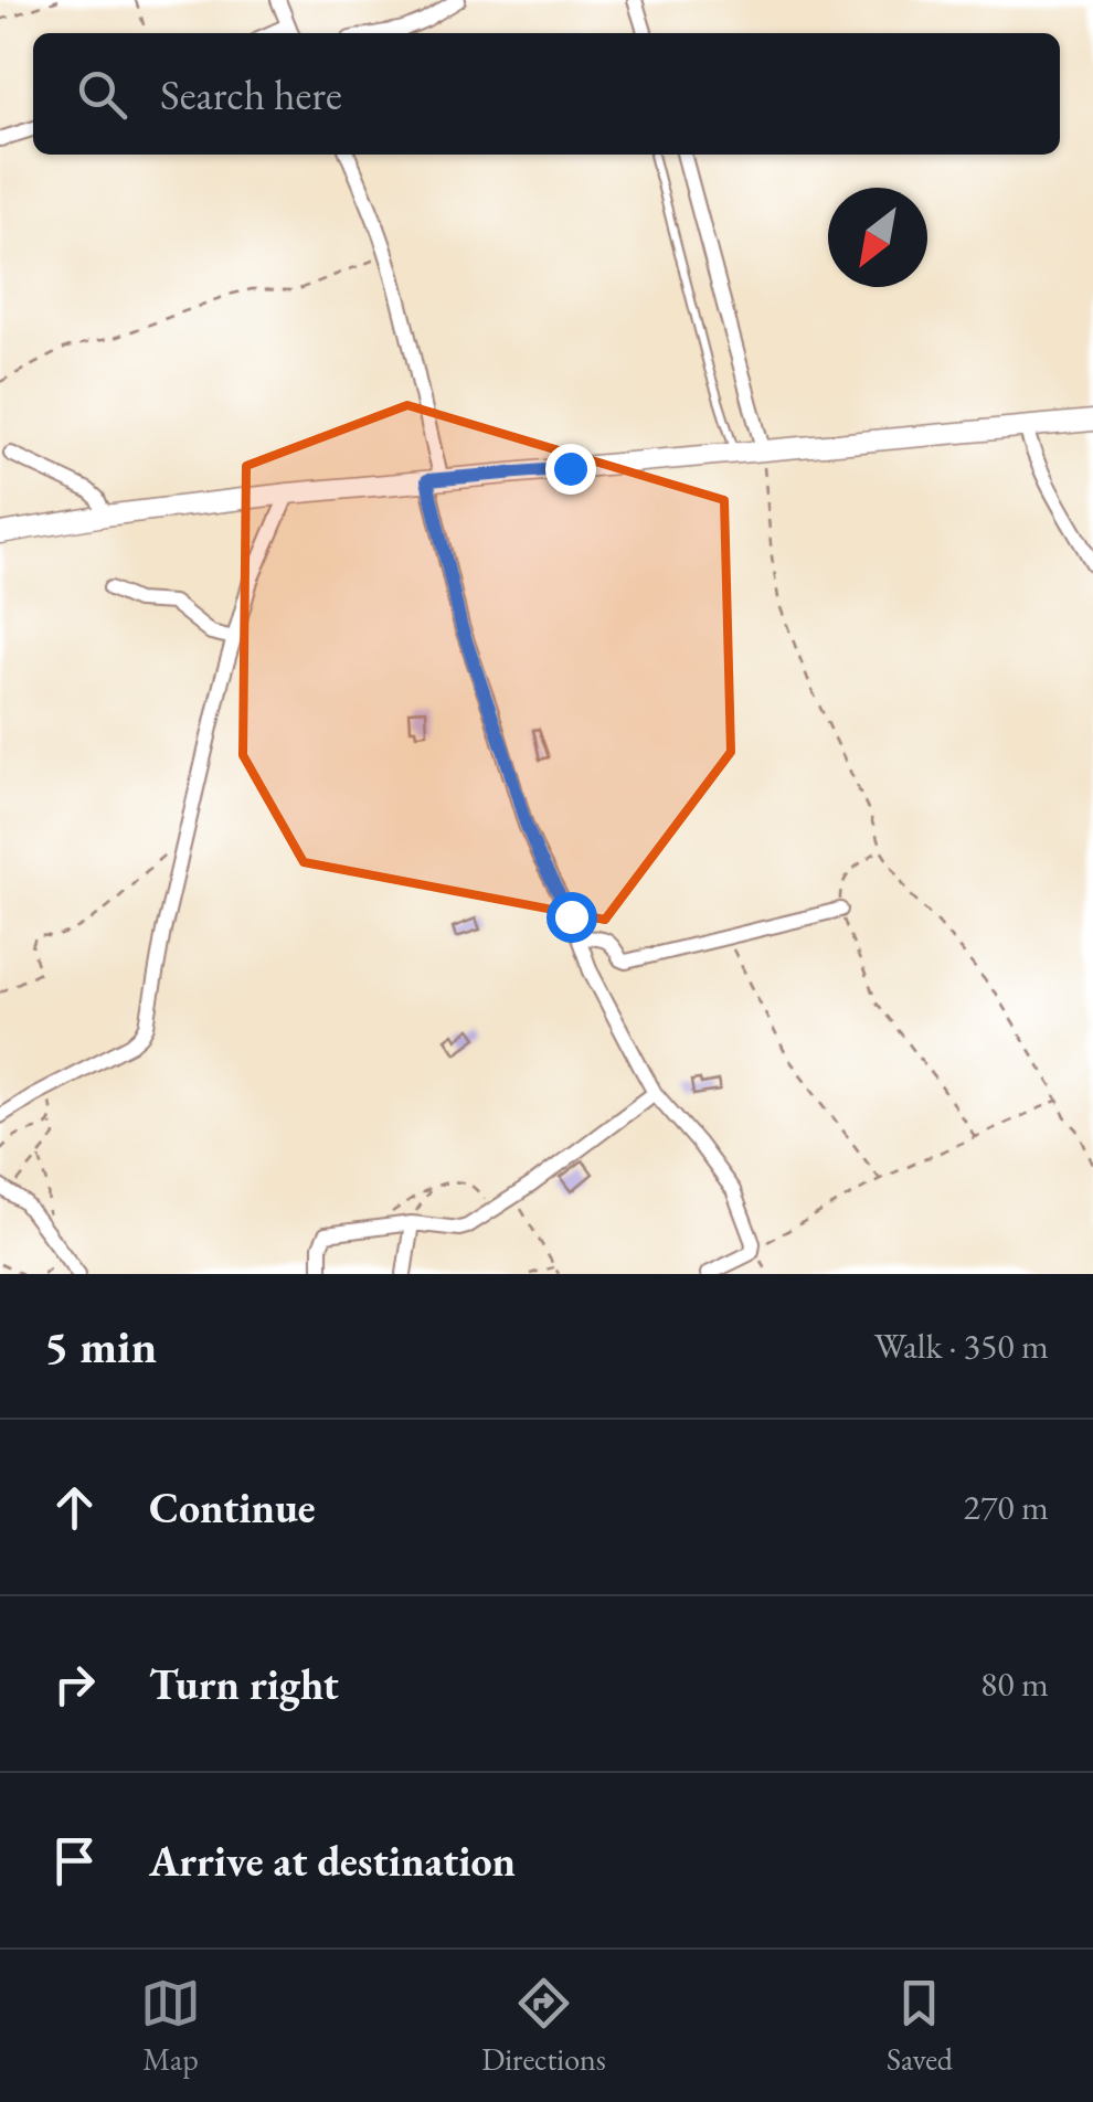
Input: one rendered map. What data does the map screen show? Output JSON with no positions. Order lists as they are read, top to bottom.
{
  "north": "bottom left",
  "page": {
    "search": "Search here",
    "heading": ["5 min", "Walk · 350 m"],
    "list": [
      ["Continue", "270 m"],
      ["Turn right", "80 m"],
      "Arrive at destination"
    ],
    "nav": ["Map", "Directions", "Saved"]
  }
}
